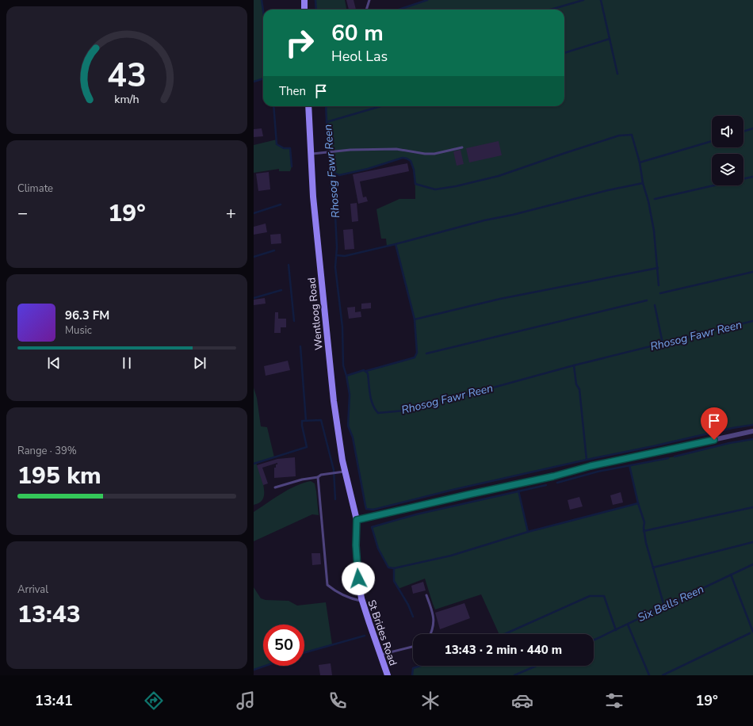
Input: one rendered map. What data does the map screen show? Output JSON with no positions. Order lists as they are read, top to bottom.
{
  "streets": {
    "main road": ["Wentloog Road", "St Brides Road"]
  },
  "crossings": [
    ["Wentloog Road", "St Brides Road"]
  ],
  "water": ["Rhosog Fawr Reen", "Six Bells Reen"],
  "page": {
    "turn": ["60 m", "Heol Las"],
    "then": "Then",
    "tile": [
      "Climate",
      ["Range · 39%", "195 km"],
      ["Arrival", "13:43"]
    ],
    "heat": ["−", "19°", "+"],
    "song": ["96.3 FM", "Music"],
    "limit": "50",
    "trip": "13:43 · 2 min · 440 m",
    "tabs": ["13:41", "19°"],
    "gauge": ["43", "km/h"]
  }
}
